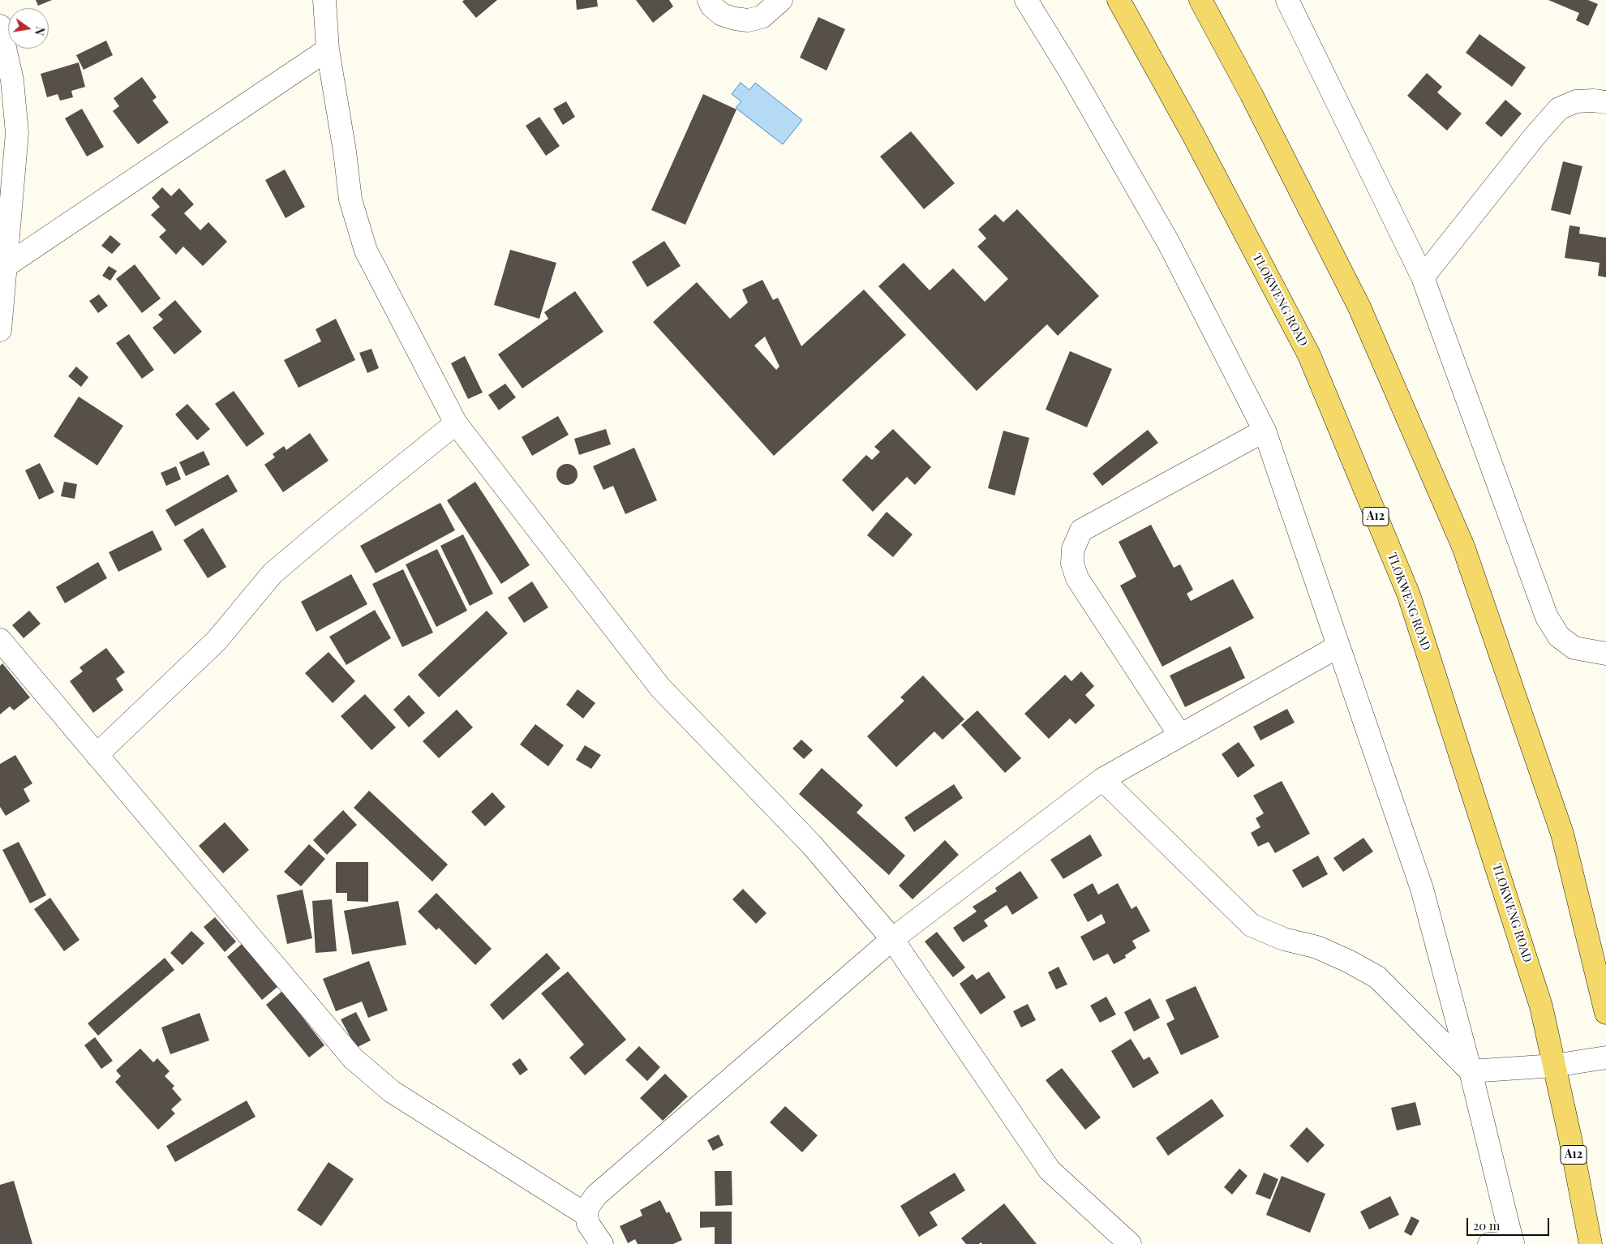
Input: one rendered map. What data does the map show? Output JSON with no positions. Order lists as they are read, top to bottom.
{
  "streets": {
    "main road": ["TLOKWENG ROAD", "A12"]
  },
  "scale_bar": "20 m",
  "north": "right"
}
